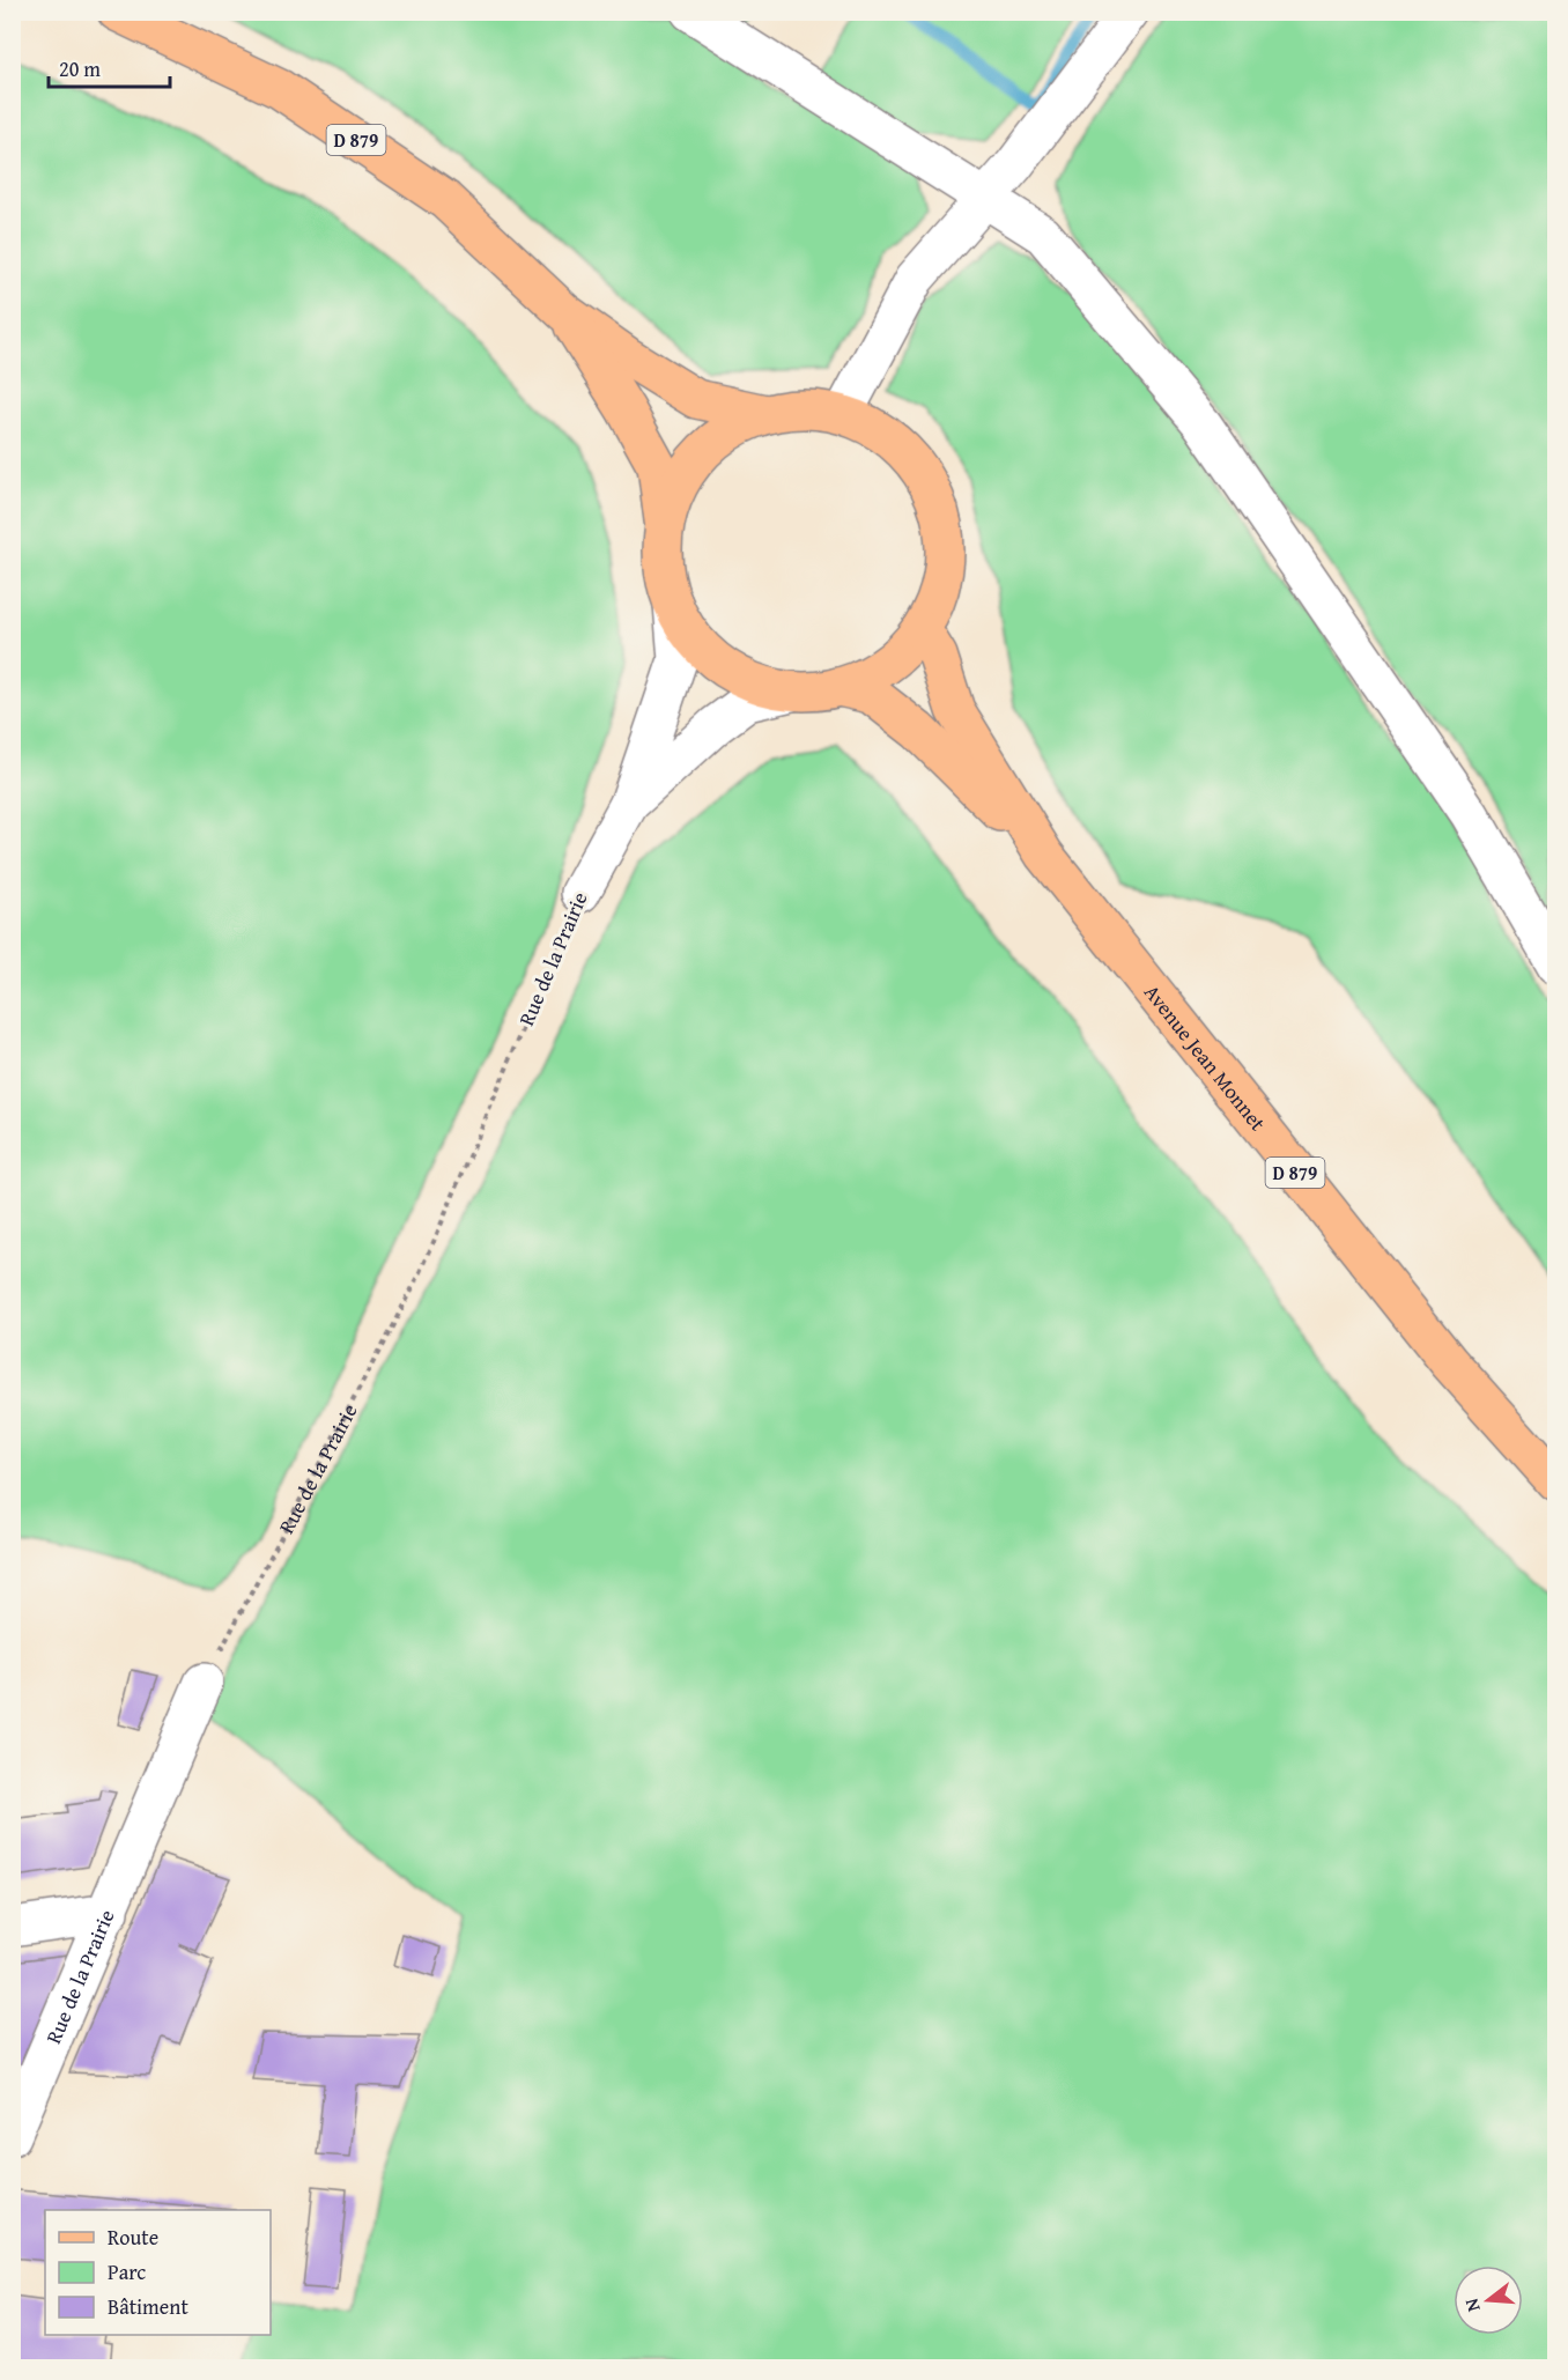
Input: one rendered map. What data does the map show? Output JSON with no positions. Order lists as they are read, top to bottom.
{
  "streets": {
    "main road": ["D 879", "Avenue Jean Monnet"],
    "street": ["Rue de la Prairie"]
  },
  "legend": ["Route", "Parc", "Bâtiment"],
  "scale_bar": "20 m",
  "north": "left"
}
